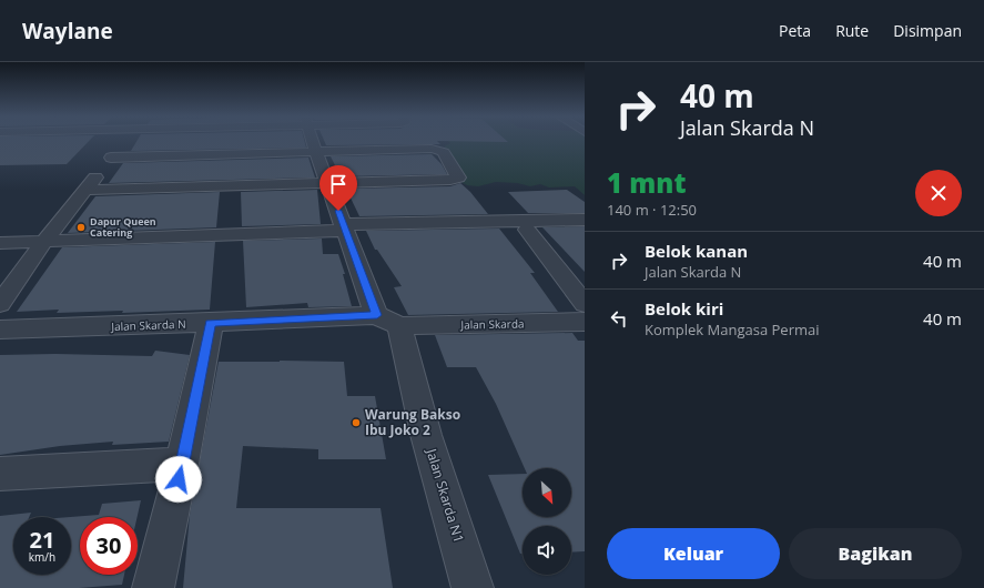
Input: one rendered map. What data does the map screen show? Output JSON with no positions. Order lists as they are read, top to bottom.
{
  "streets": {
    "street": ["Jalan Skarda", "Jalan Skarda N", "Jalan Skarda N1"]
  },
  "crossings": [
    ["Jalan Skarda", "Jalan Skarda N"],
    ["Jalan Skarda", "Jalan Skarda N1"],
    ["Jalan Skarda N", "Jalan Skarda N1"]
  ],
  "places": ["Dapur Queen Catering", "Warung Bakso Ibu Joko 2"],
  "north": "bottom right",
  "page": {
    "header": "Waylane",
    "nav": ["Peta", "Rute", "Disimpan"],
    "turn": ["40 m", "Jalan Skarda N"],
    "heading": ["1 mnt", "140 m · 12:50"],
    "list": [
      {
        "name": "Belok kanan",
        "note": "Jalan Skarda N",
        "value": "40 m"
      },
      {
        "name": "Belok kiri",
        "note": "Komplek Mangasa Permai",
        "value": "40 m"
      }
    ],
    "speed": "21 km/h",
    "limit": "30",
    "buttons": ["Keluar", "Bagikan"]
  }
}
